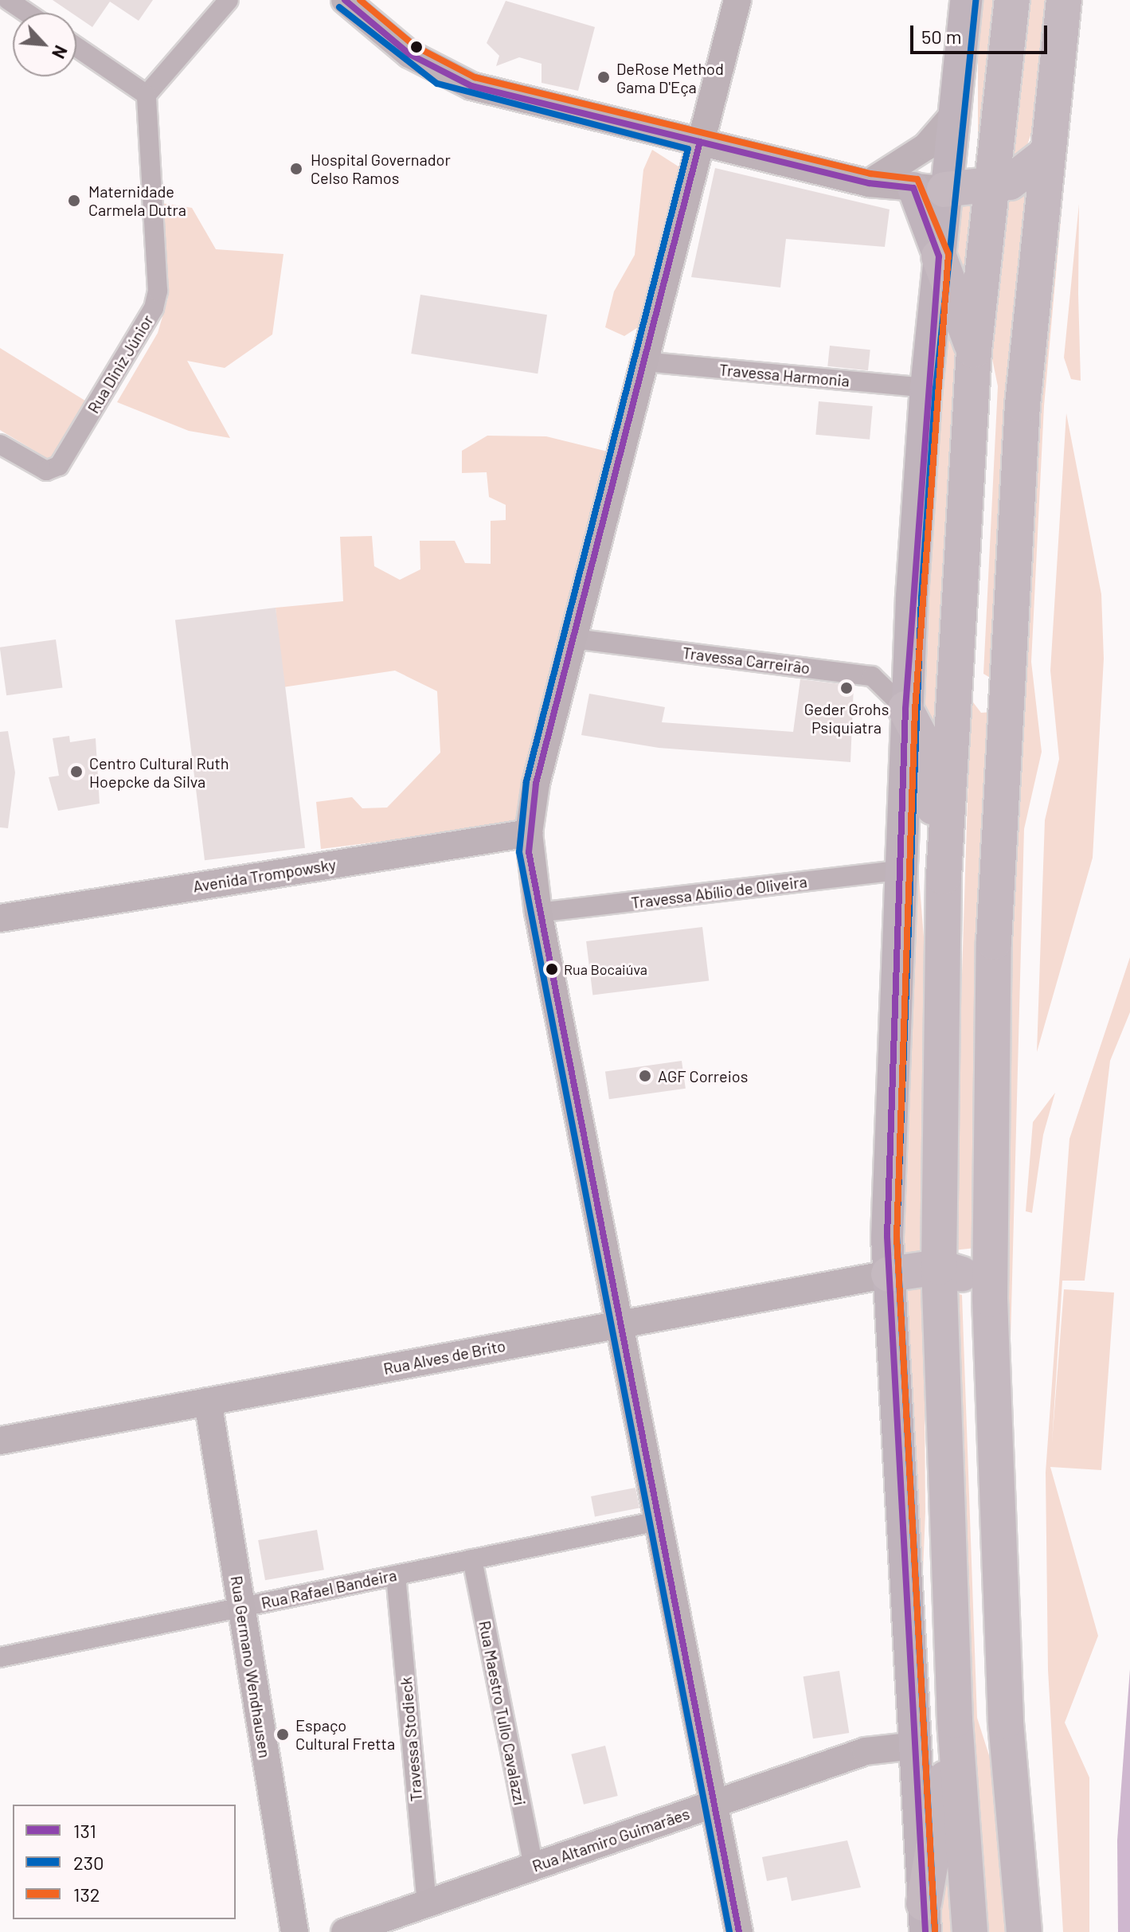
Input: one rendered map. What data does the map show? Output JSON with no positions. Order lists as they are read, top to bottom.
{
  "streets": {
    "main road": [
      "Avenida Trompowsky",
      "Rua Alves de Brito",
      "Rua Germano Wendhausen",
      "Rua Altamiro Guimarães"
    ],
    "street": [
      "Rua Diniz Júnior",
      "Travessa Harmonia",
      "Travessa Carreirão",
      "Travessa Abílio de Oliveira",
      "Rua Rafael Bandeira",
      "Rua Maestro Tullo Cavalazzi",
      "Travessa Stodieck"
    ]
  },
  "crossings": [
    ["Rua Alves de Brito", "Rua Germano Wendhausen"],
    ["Rua Rafael Bandeira", "Rua Germano Wendhausen"],
    ["Rua Rafael Bandeira", "Rua Maestro Tullo Cavalazzi"],
    ["Rua Rafael Bandeira", "Travessa Stodieck"],
    ["Rua Maestro Tullo Cavalazzi", "Rua Altamiro Guimarães"],
    ["Travessa Stodieck", "Rua Altamiro Guimarães"]
  ],
  "places": [
    "DeRose Method Gama D'Eça",
    "Hospital Governador Celso Ramos",
    "Maternidade Carmela Dutra",
    "Geder Grohs Psiquiatra",
    "Centro Cultural Ruth Hoepcke da Silva",
    "Rua Bocaiúva",
    "AGF Correios",
    "Espaço Cultural Fretta"
  ],
  "lines": ["transit line 131", "transit line 132", "transit line 230"],
  "legend": ["131", "230", "132"],
  "scale_bar": "50 m",
  "north": "bottom right"
}
